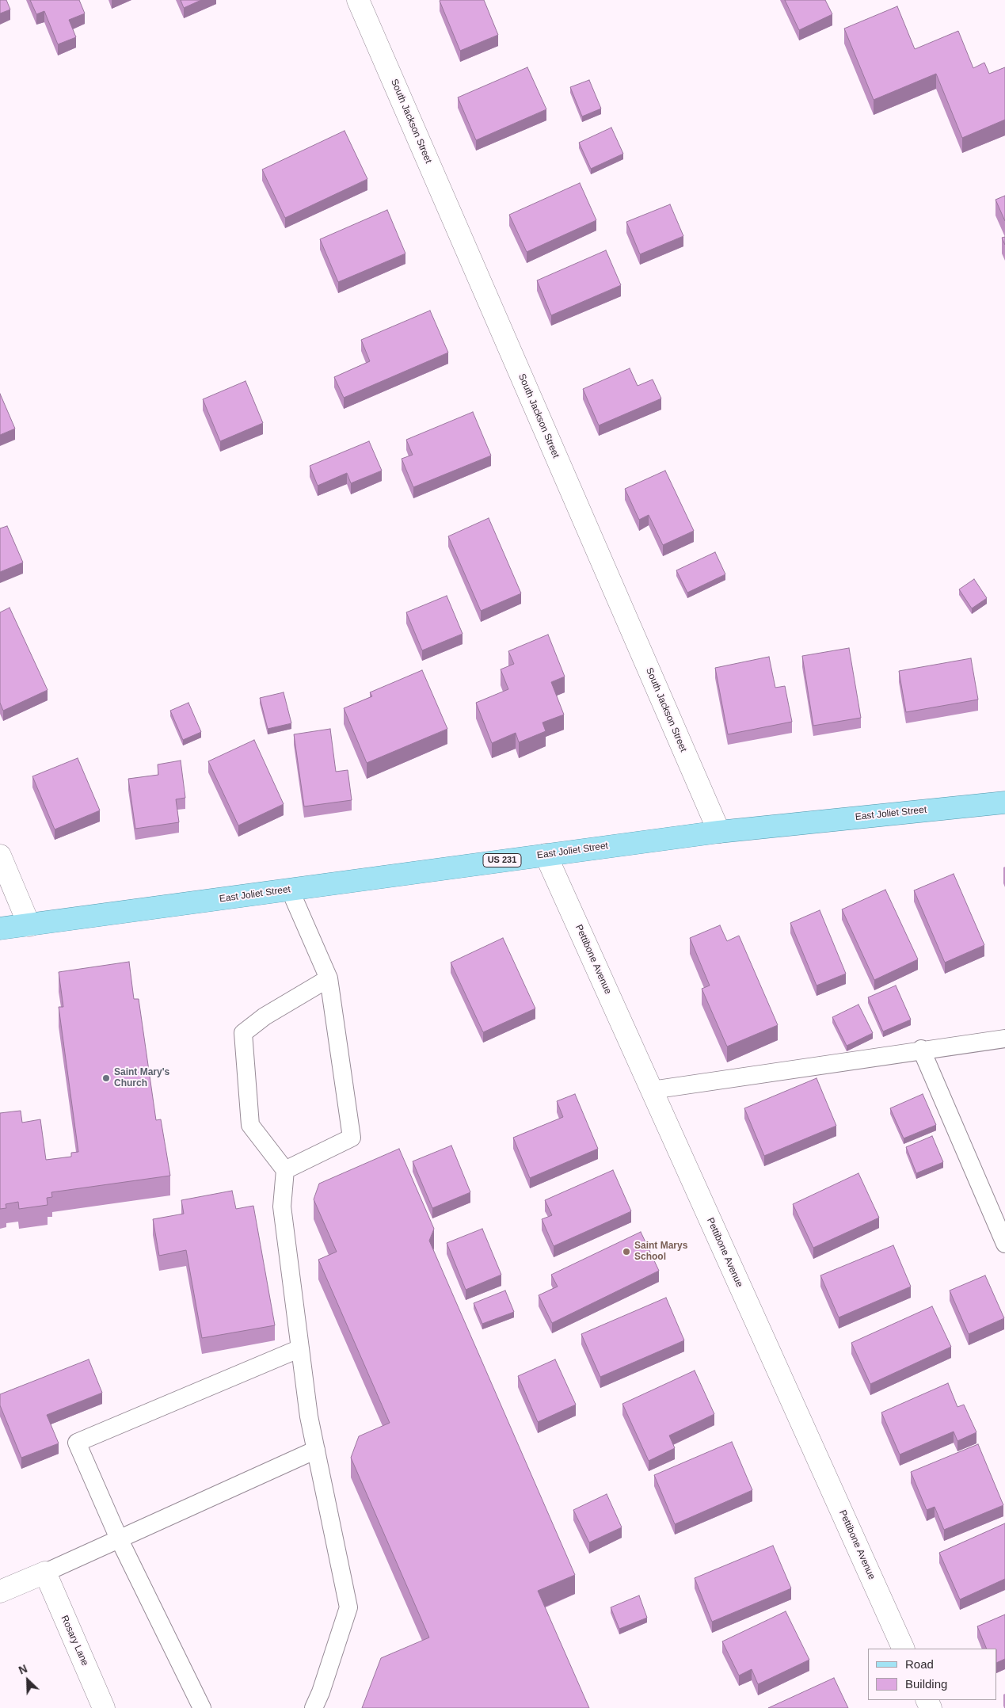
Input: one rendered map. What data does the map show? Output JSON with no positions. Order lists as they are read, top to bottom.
{
  "streets": {
    "main road": ["East Joliet Street", "US 231"],
    "street": ["South Jackson Street", "Pettibone Avenue", "Rosary Lane"]
  },
  "crossings": [
    ["South Jackson Street", "East Joliet Street"],
    ["East Joliet Street", "Pettibone Avenue"]
  ],
  "places": ["Saint Mary's Church", "Saint Marys School"],
  "legend": ["Road", "Building"],
  "north": "top left"
}
